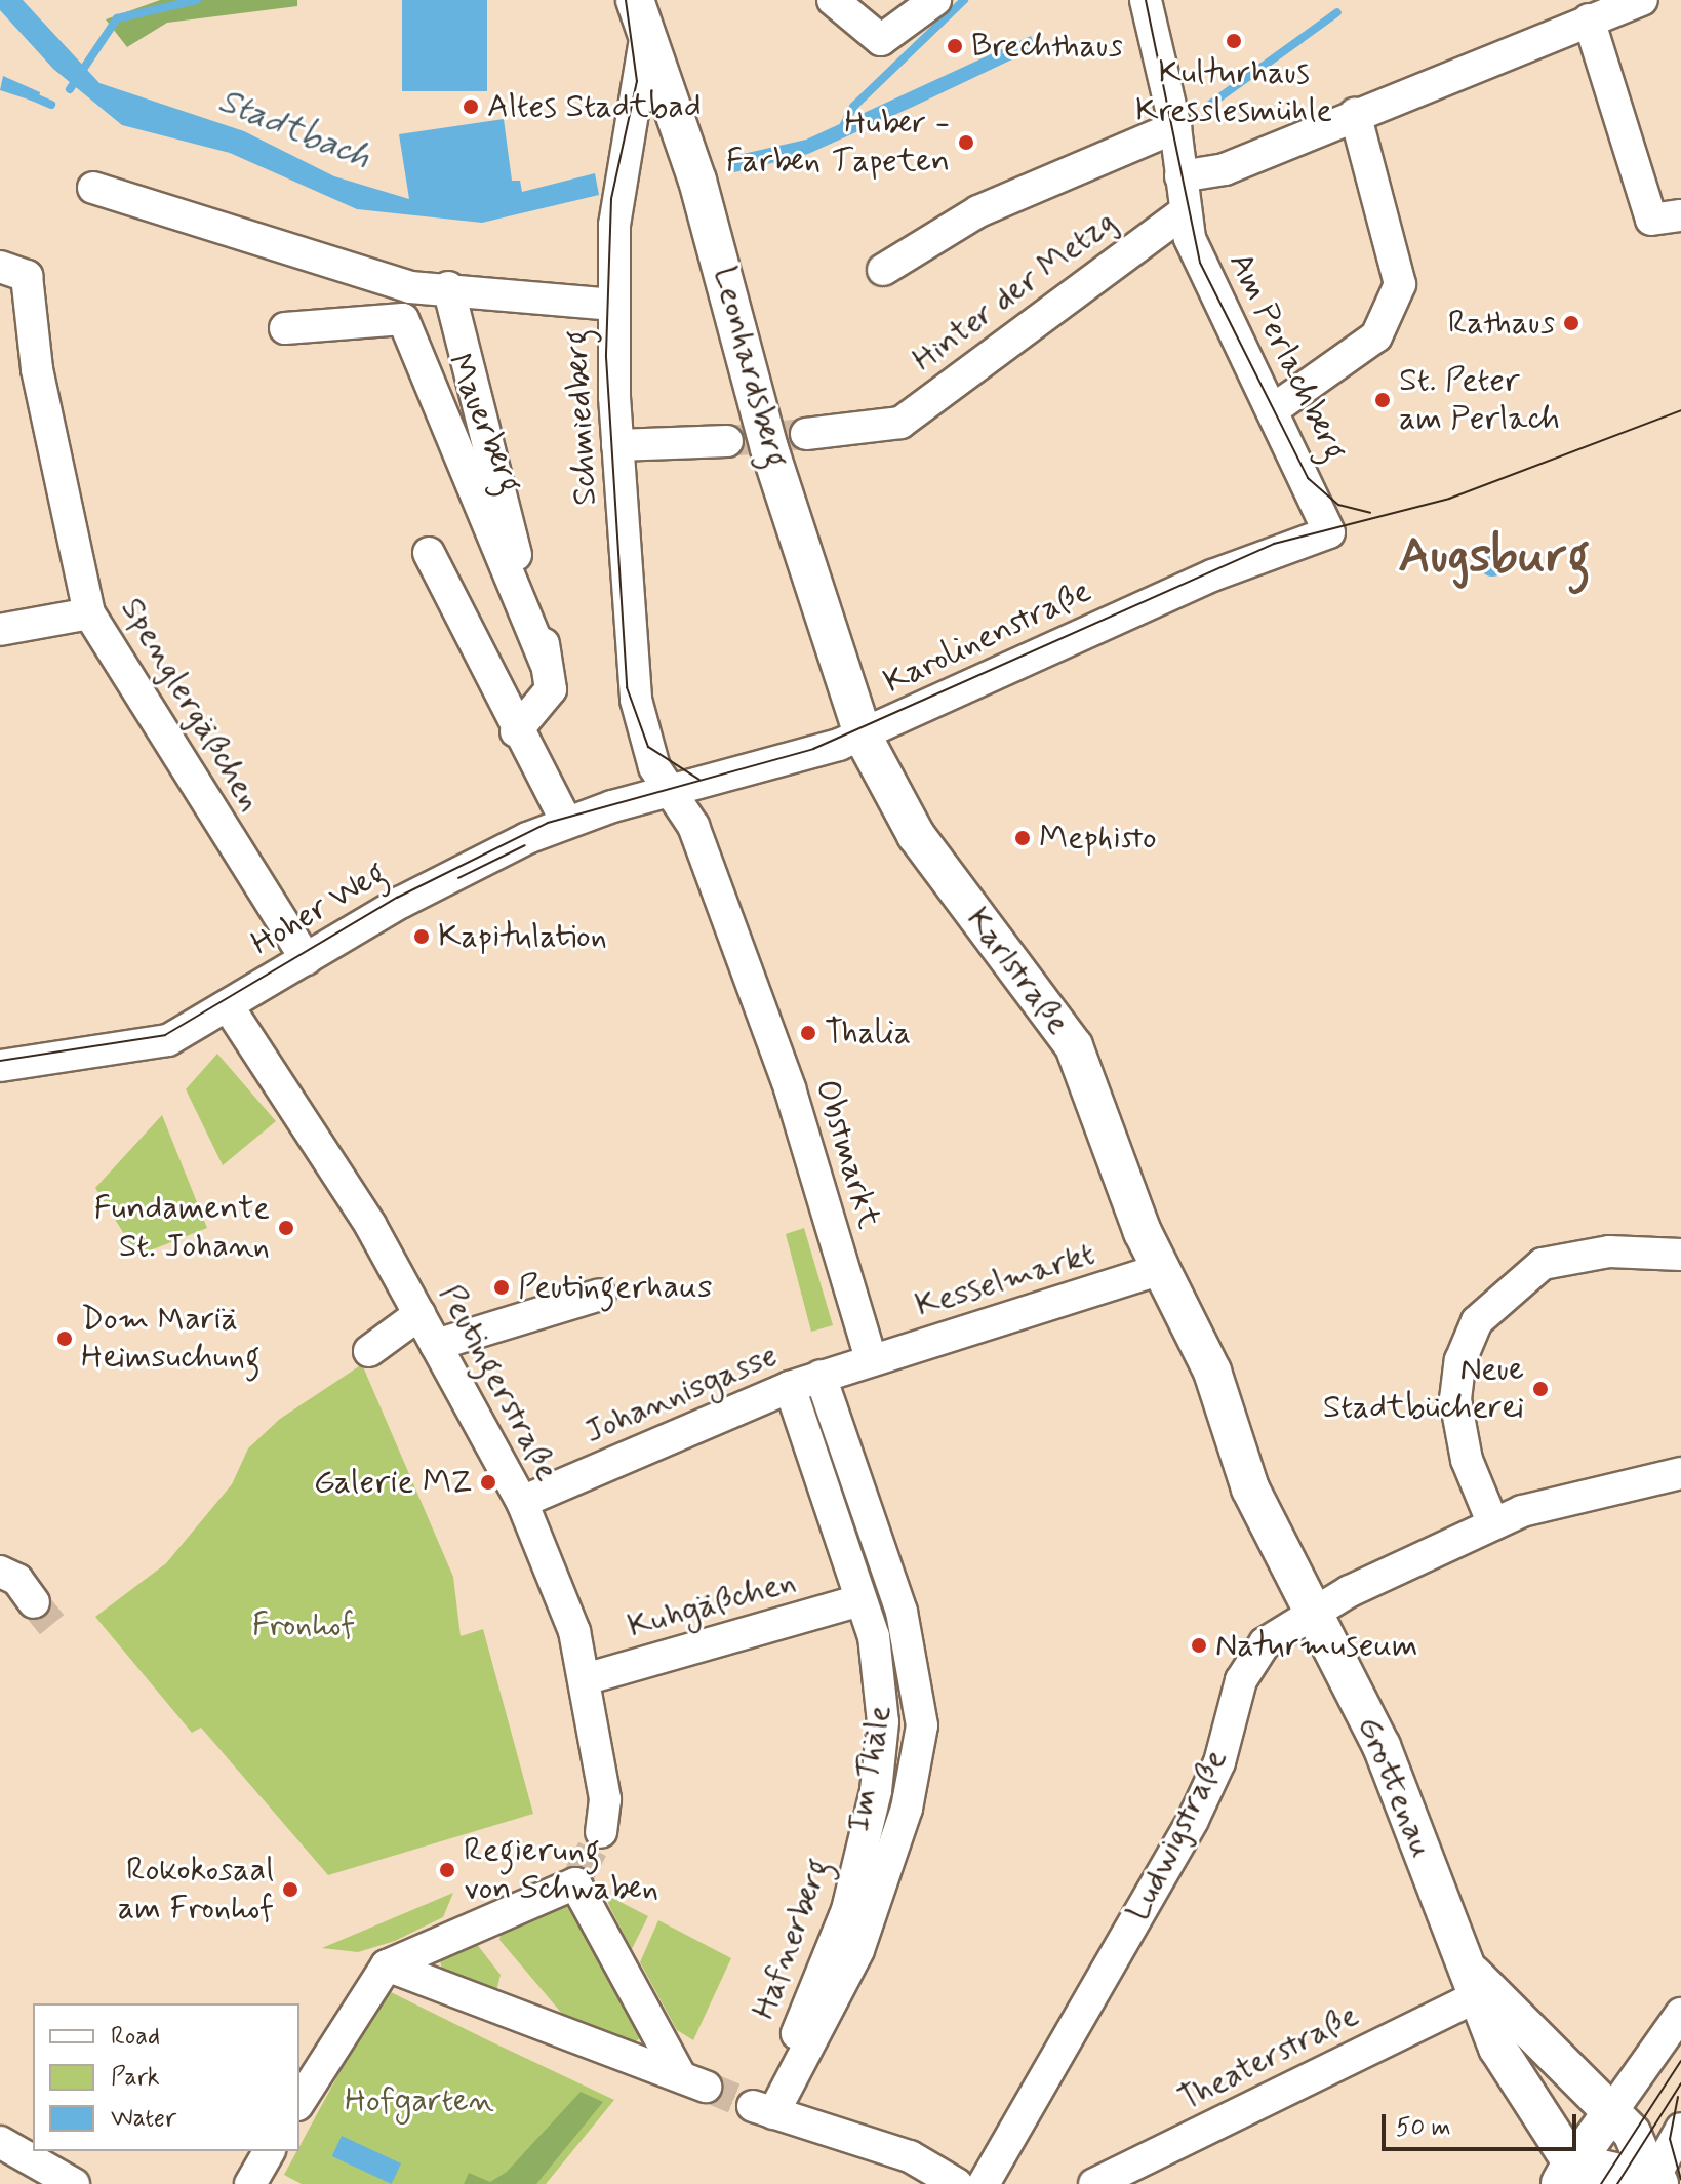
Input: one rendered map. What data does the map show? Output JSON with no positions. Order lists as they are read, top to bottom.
{
  "streets": {
    "street": [
      "Hinter der Metzg",
      "Am Perlachberg",
      "Leonhardsberg",
      "Schmiedberg",
      "Mauerberg",
      "Karolinenstraße",
      "Spenglergäßchen",
      "Hoher Weg",
      "Karlstraße",
      "Obstmarkt",
      "Kesselmarkt",
      "Peutingerstraße",
      "Johannisgasse",
      "Kuhgäßchen",
      "Im Thäle",
      "Grottenau",
      "Ludwigstraße",
      "Hafnerberg",
      "Theaterstraße"
    ]
  },
  "crossings": [
    ["Hinter der Metzg", "Am Perlachberg"],
    ["Am Perlachberg", "Karolinenstraße"],
    ["Leonhardsberg", "Schmiedberg"],
    ["Leonhardsberg", "Karolinenstraße"],
    ["Leonhardsberg", "Karlstraße"],
    ["Schmiedberg", "Karolinenstraße"],
    ["Schmiedberg", "Hoher Weg"],
    ["Schmiedberg", "Obstmarkt"],
    ["Karolinenstraße", "Hoher Weg"],
    ["Karolinenstraße", "Karlstraße"],
    ["Karolinenstraße", "Obstmarkt"],
    ["Spenglergäßchen", "Hoher Weg"],
    ["Hoher Weg", "Obstmarkt"],
    ["Hoher Weg", "Peutingerstraße"],
    ["Karlstraße", "Kesselmarkt"],
    ["Obstmarkt", "Kesselmarkt"],
    ["Obstmarkt", "Johannisgasse"],
    ["Kesselmarkt", "Johannisgasse"],
    ["Peutingerstraße", "Johannisgasse"],
    ["Peutingerstraße", "Kuhgäßchen"],
    ["Johannisgasse", "Im Thäle"],
    ["Johannisgasse", "Hafnerberg"],
    ["Kuhgäßchen", "Hafnerberg"],
    ["Im Thäle", "Hafnerberg"],
    ["Grottenau", "Ludwigstraße"],
    ["Grottenau", "Theaterstraße"]
  ],
  "districts": ["Augsburg"],
  "water": ["Stadtbach"],
  "parks": ["Fronhof", "Hofgarten"],
  "places": [
    "Kulturhaus Kresslesmühle",
    "Brechthaus",
    "Altes Stadtbad",
    "Huber - Farben Tapeten",
    "Rathaus",
    "St. Peter am Perlach",
    "Mephisto",
    "Kapitulation",
    "Thalia",
    "Fundamente St. Johann",
    "Peutingerhaus",
    "Dom Mariä Heimsuchung",
    "Neue Stadtbücherei",
    "Galerie MZ",
    "Naturmuseum",
    "Regierung von Schwaben",
    "Rokokosaal am Fronhof"
  ],
  "legend": ["Road", "Park", "Water"],
  "scale_bar": "50 m"
}
